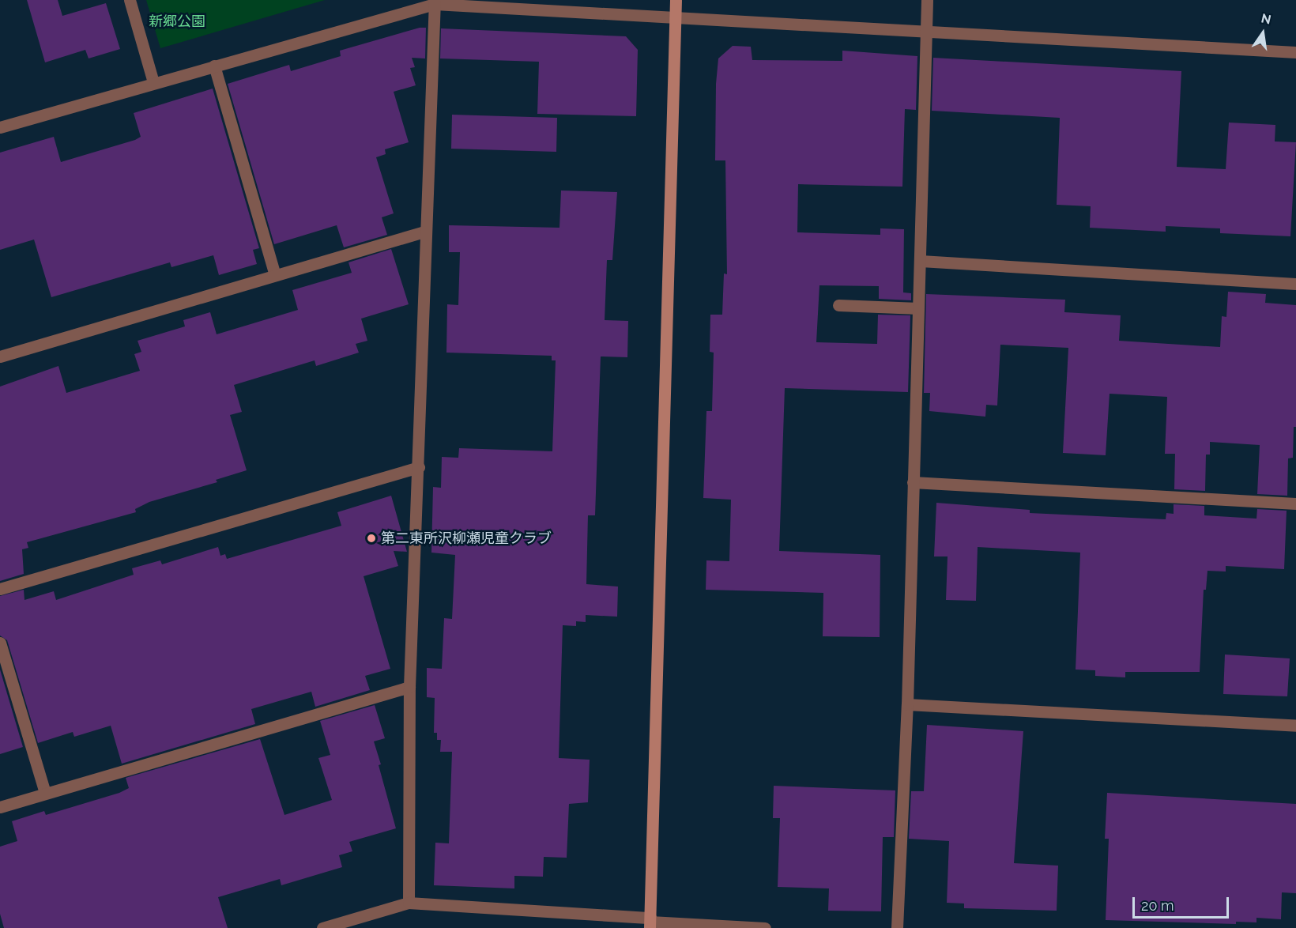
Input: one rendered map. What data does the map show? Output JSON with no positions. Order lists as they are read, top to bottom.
{
  "parks": ["新郷公園"],
  "places": ["第二東所沢柳瀬児童クラブ"],
  "scale_bar": "20 m",
  "north": "top"
}
